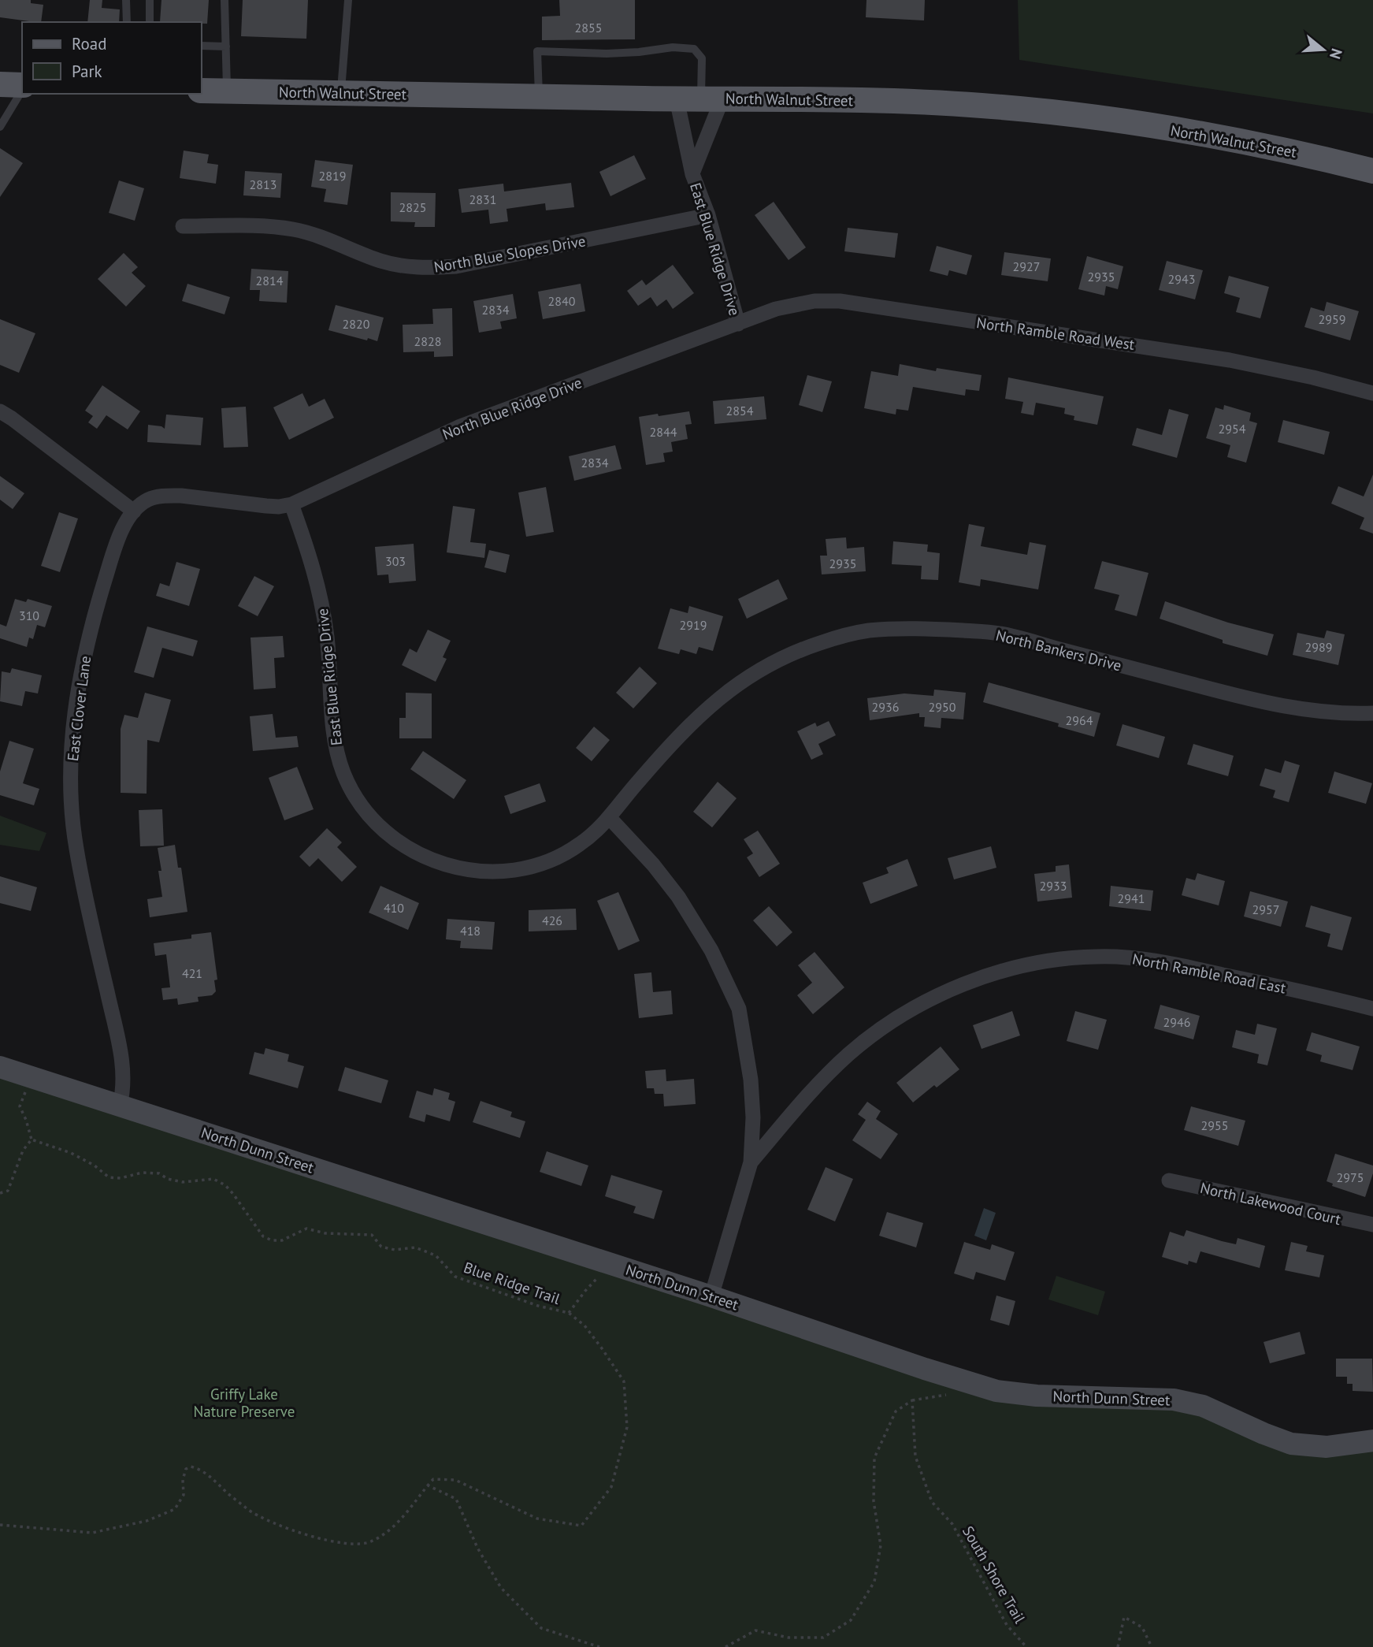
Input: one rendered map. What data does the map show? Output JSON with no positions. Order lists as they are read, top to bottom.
{
  "streets": {
    "main road": ["North Walnut Street"],
    "street": [
      "East Blue Ridge Drive",
      "North Blue Slopes Drive",
      "North Ramble Road West",
      "North Blue Ridge Drive",
      "North Bankers Drive",
      "East Clover Lane",
      "North Ramble Road East",
      "North Dunn Street",
      "North Lakewood Court"
    ],
    "path": ["Blue Ridge Trail", "South Shore Trail"]
  },
  "crossings": [
    ["North Walnut Street", "East Blue Ridge Drive"],
    ["East Blue Ridge Drive", "North Blue Slopes Drive"],
    ["East Blue Ridge Drive", "North Ramble Road West"],
    ["East Blue Ridge Drive", "North Blue Ridge Drive"],
    ["East Blue Ridge Drive", "North Bankers Drive"],
    ["East Blue Ridge Drive", "East Clover Lane"],
    ["North Ramble Road West", "North Blue Ridge Drive"],
    ["North Blue Ridge Drive", "East Clover Lane"],
    ["East Clover Lane", "North Dunn Street"]
  ],
  "parks": ["Griffy Lake Nature Preserve"],
  "house_numbers": [
    "2855",
    "2819",
    "2813",
    "2831",
    "2825",
    "2927",
    "2935",
    "2943",
    "2814",
    "2840",
    "2834",
    "2959",
    "2820",
    "2828",
    "2854",
    "2954",
    "2844",
    "2834",
    "303",
    "2935",
    "310",
    "2919",
    "2989",
    "2936",
    "2950",
    "2964",
    "2933",
    "2941",
    "410",
    "2957",
    "426",
    "418",
    "421",
    "2946",
    "2955",
    "2975"
  ],
  "legend": ["Road", "Park"],
  "north": "right"
}
